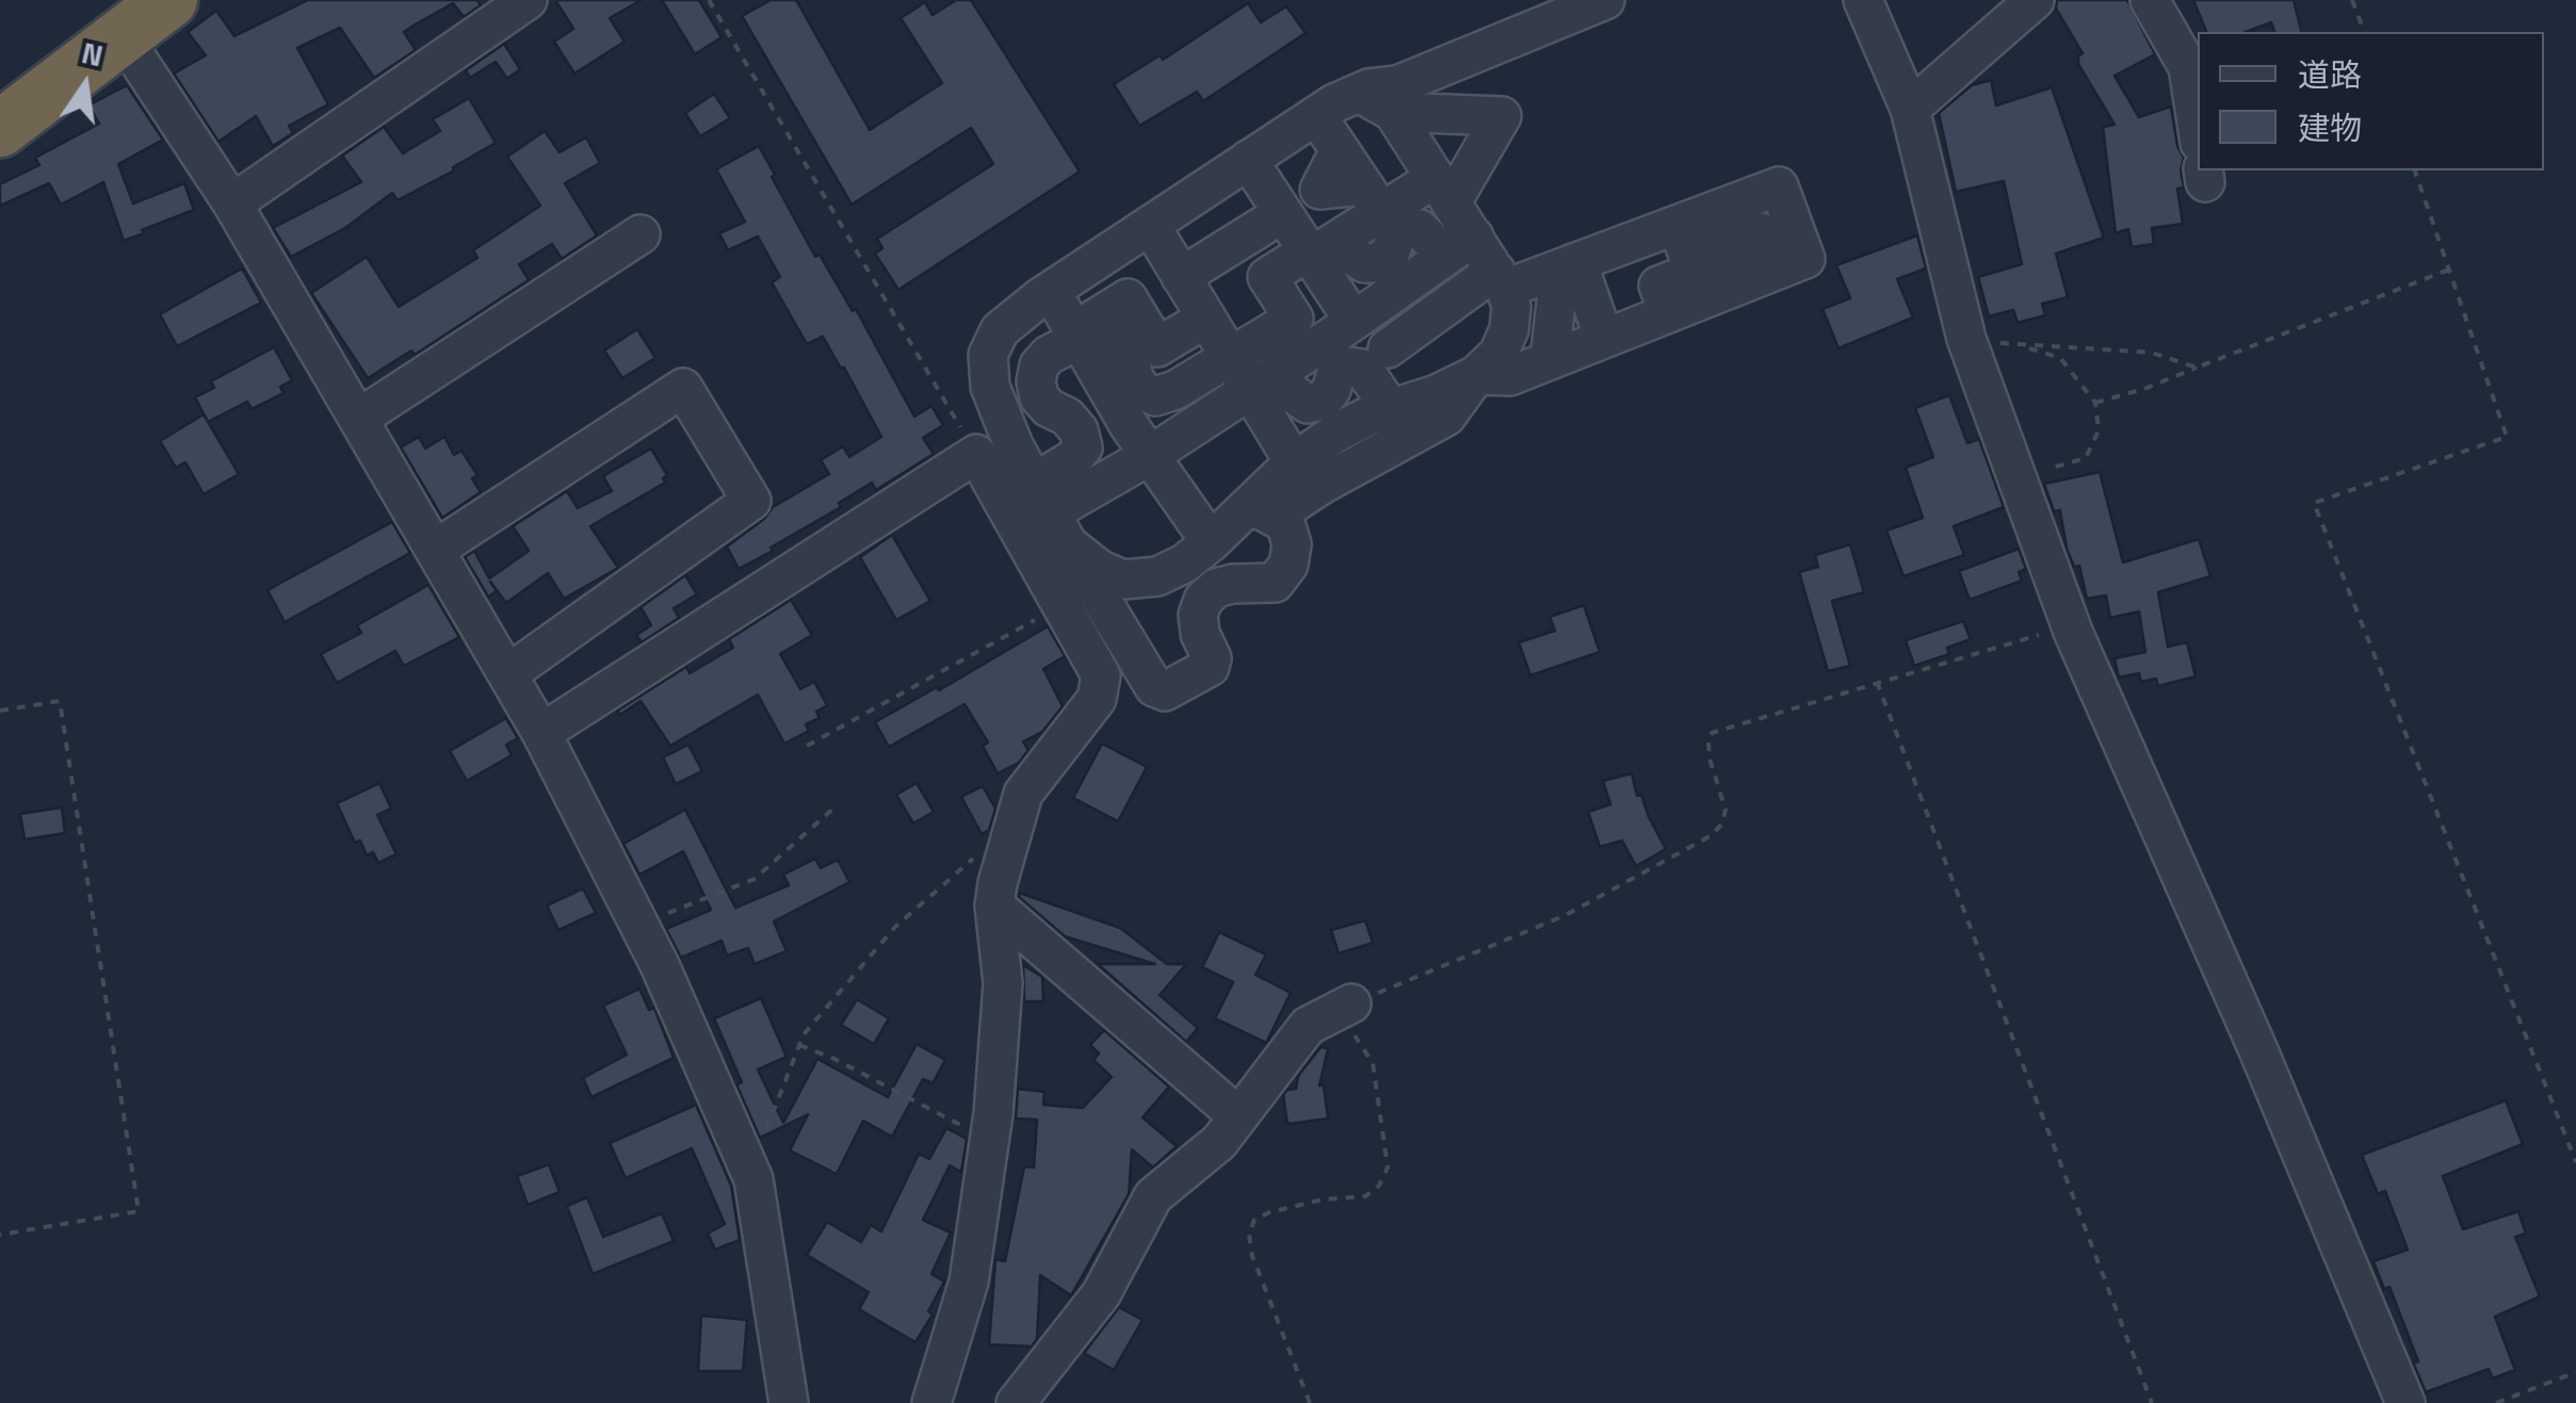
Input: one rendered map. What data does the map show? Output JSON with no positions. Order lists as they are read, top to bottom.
{
  "legend": ["道路", "建物"],
  "north": "top"
}
